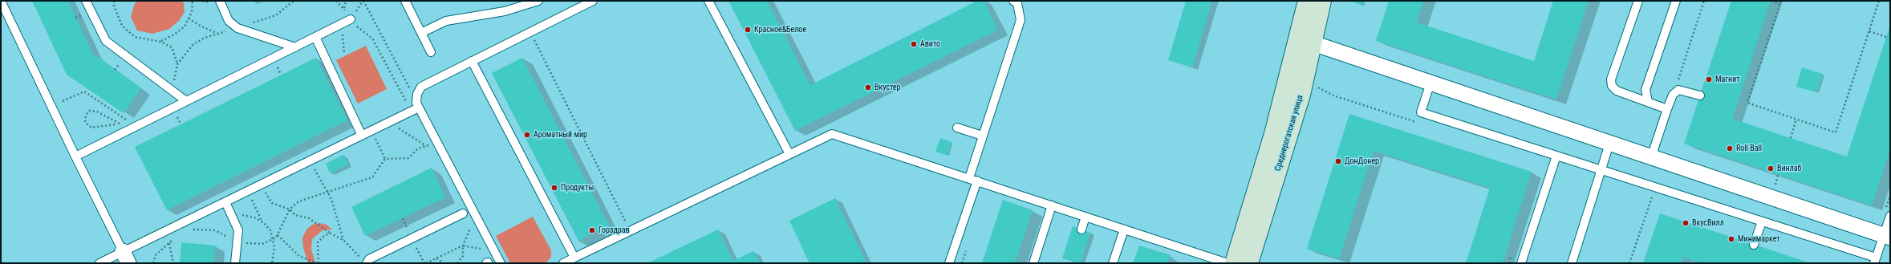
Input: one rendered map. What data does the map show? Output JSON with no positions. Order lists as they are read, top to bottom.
{
  "streets": {
    "street": ["Среднерогатская улица"]
  },
  "places": [
    "Красное&Белое",
    "Авито",
    "Магнит",
    "Вкустер",
    "Ароматный мир",
    "Roll Ball",
    "ДонДонер",
    "Винлаб",
    "Продукты",
    "ВкусВилл",
    "Горздрав",
    "Минимаркет"
  ]
}
